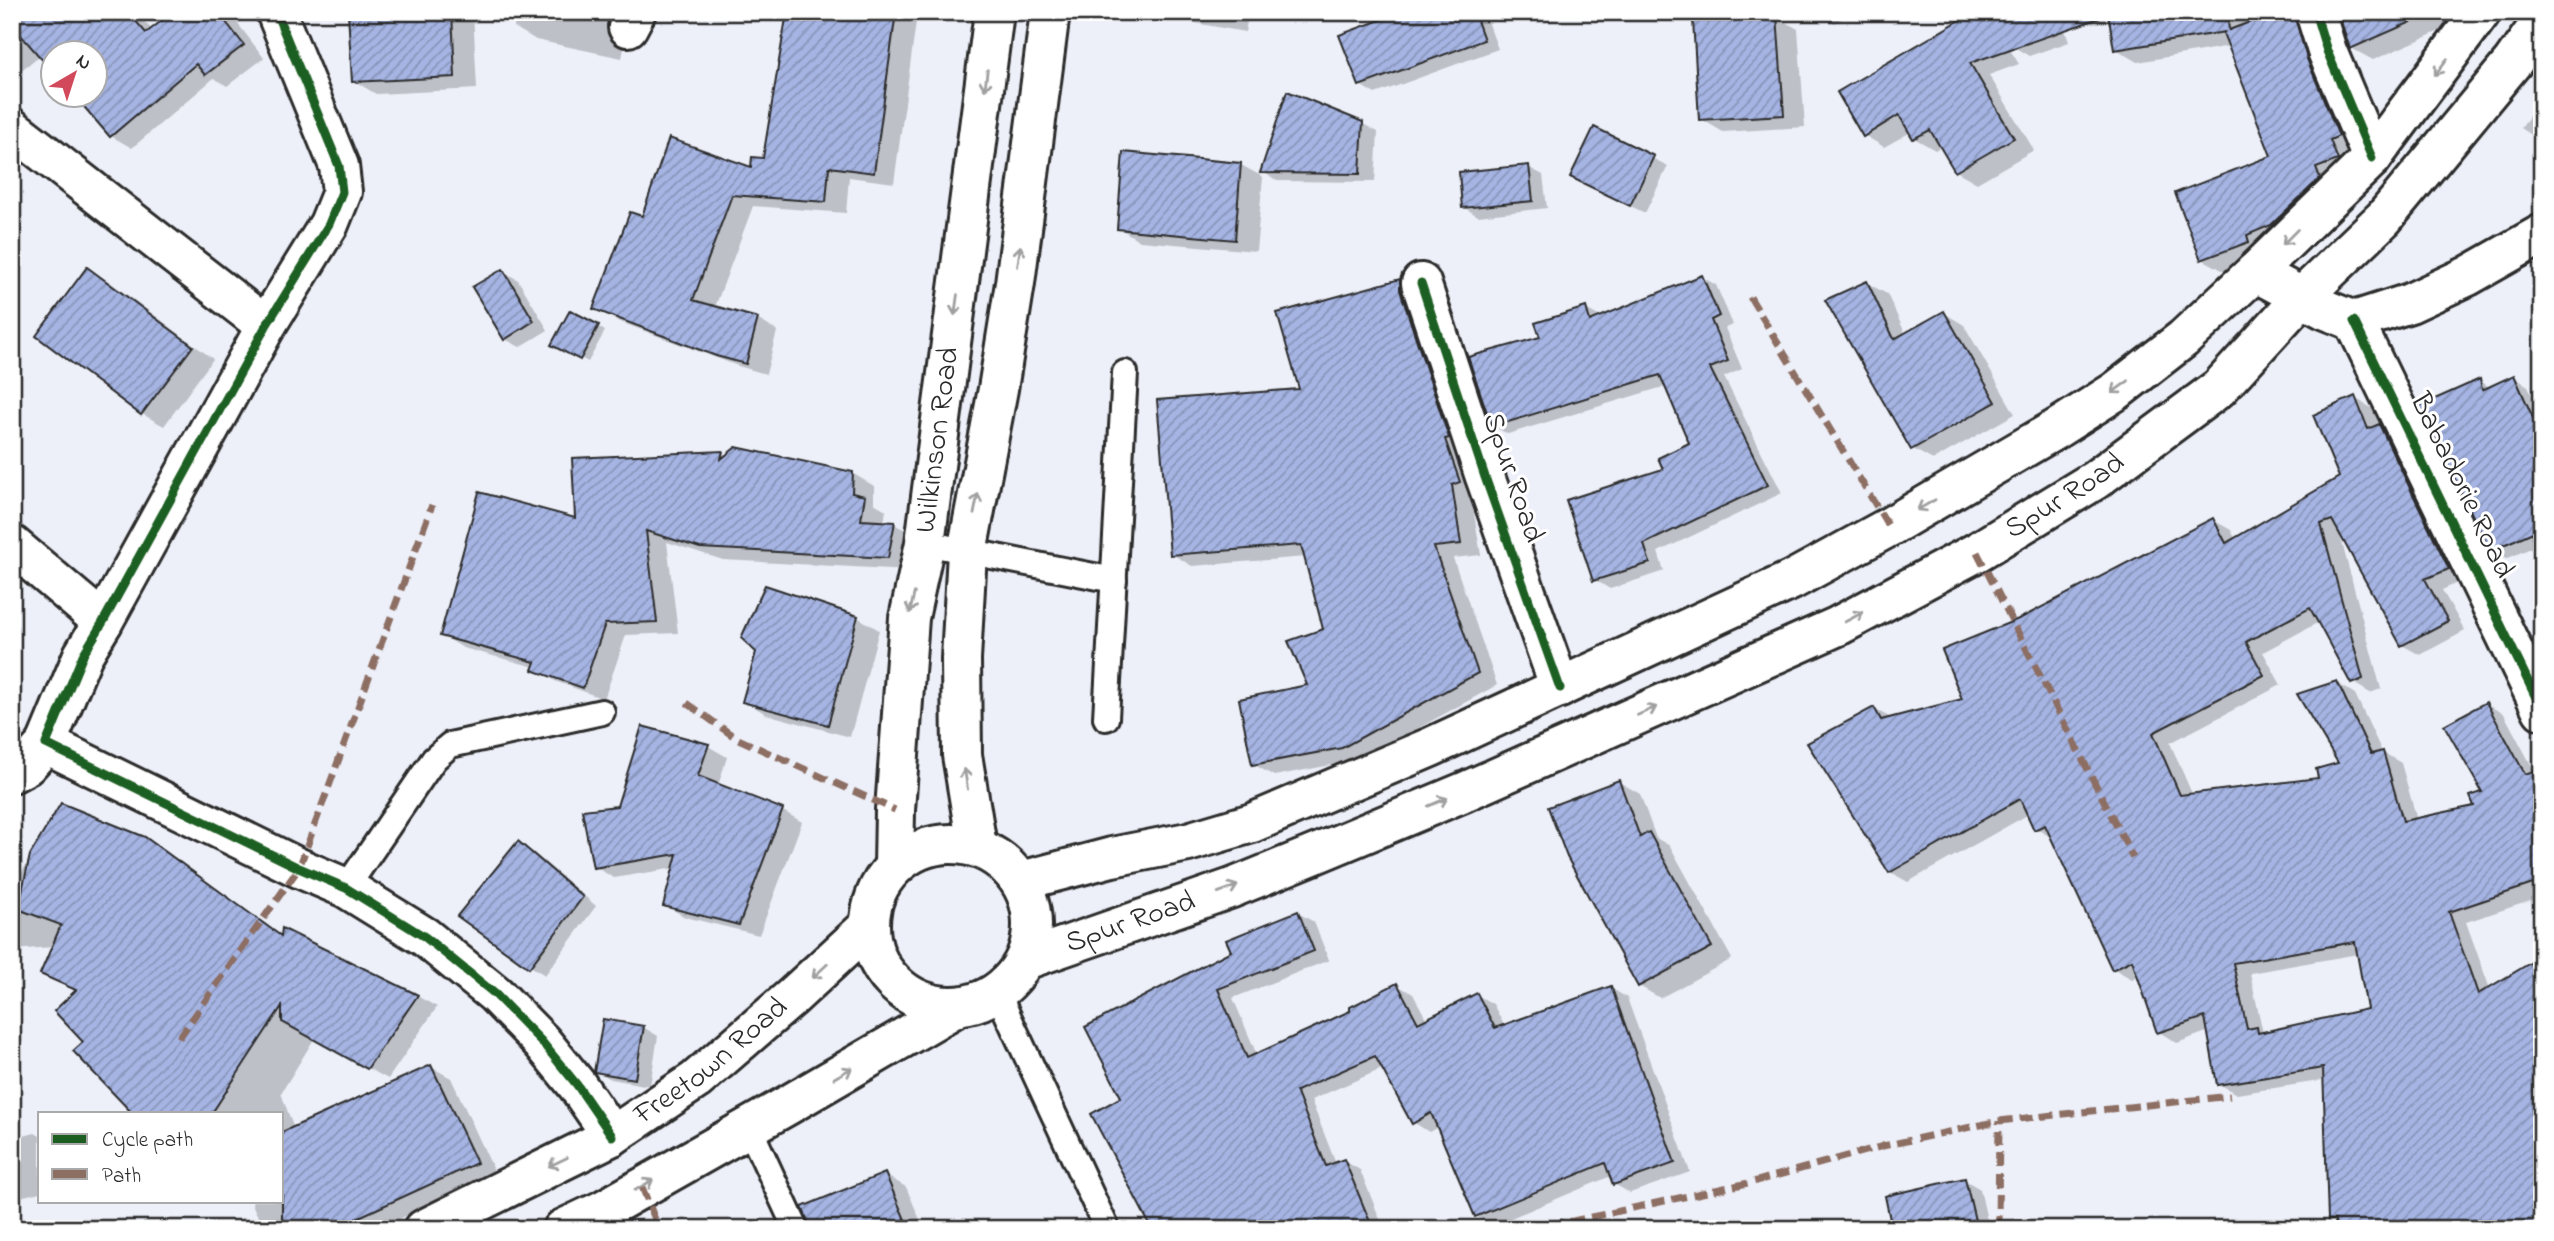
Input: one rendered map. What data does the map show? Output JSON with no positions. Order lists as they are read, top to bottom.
{
  "streets": {
    "main road": [
      "Wilkinson Road",
      "Spur Road",
      "Babadorie Road",
      "Freetown Road"
    ]
  },
  "crossings": [
    ["Wilkinson Road", "Spur Road"],
    ["Wilkinson Road", "Freetown Road"],
    ["Spur Road", "Freetown Road"]
  ],
  "legend": ["Cycle path", "Path"],
  "north": "top right"
}
